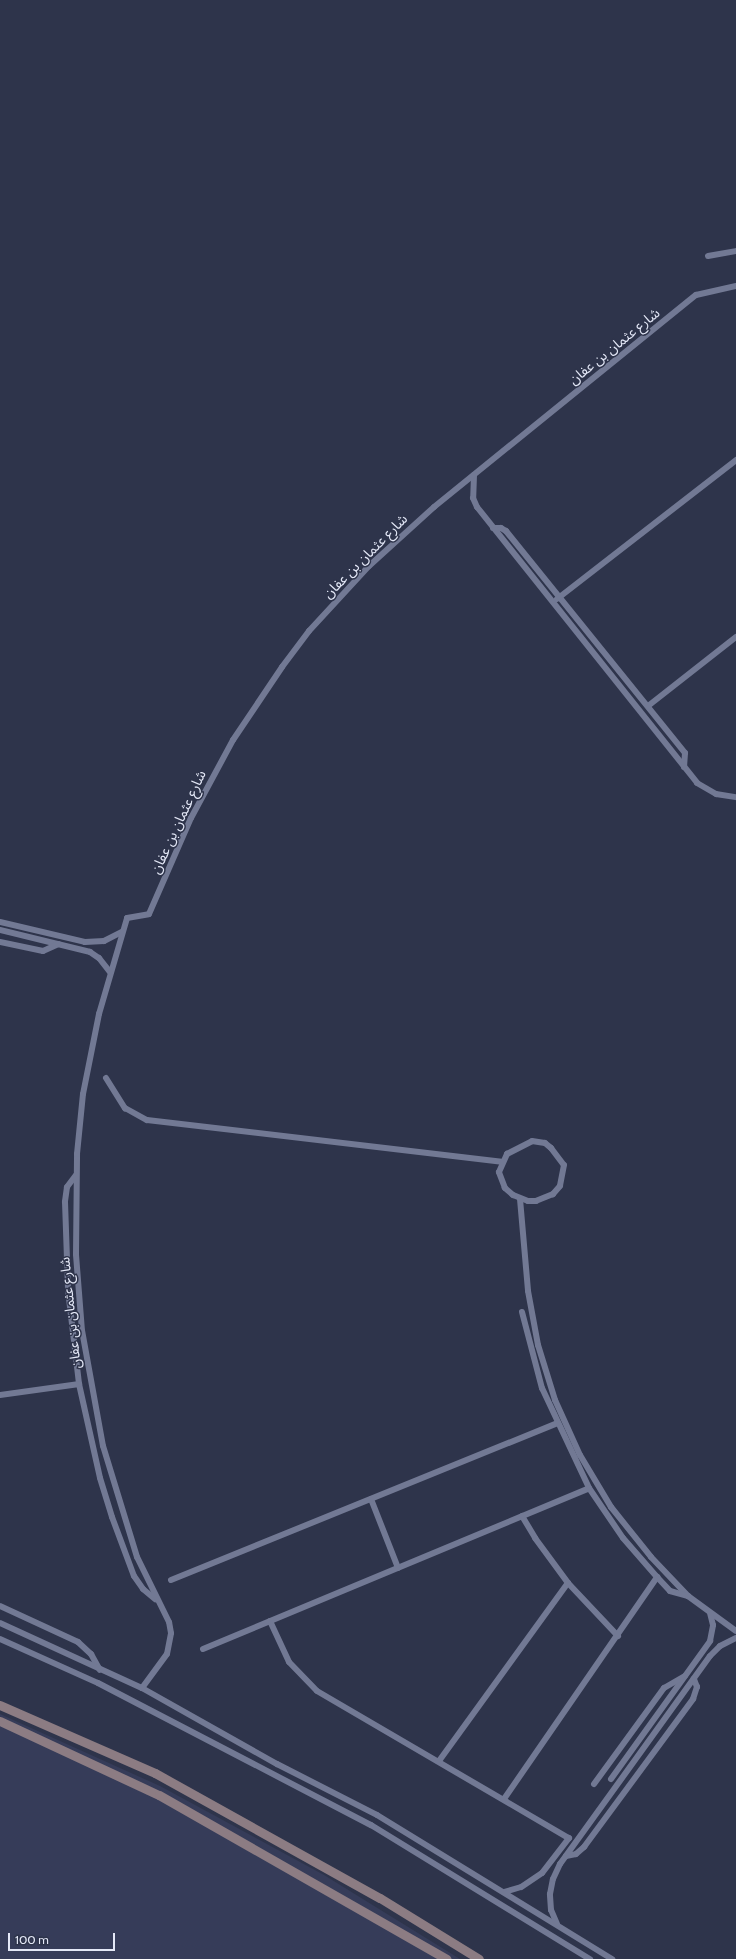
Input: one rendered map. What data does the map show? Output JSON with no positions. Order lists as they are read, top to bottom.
{
  "streets": {
    "street": ["شارع عثمان بن عفان"]
  },
  "scale_bar": "100 m"
}
